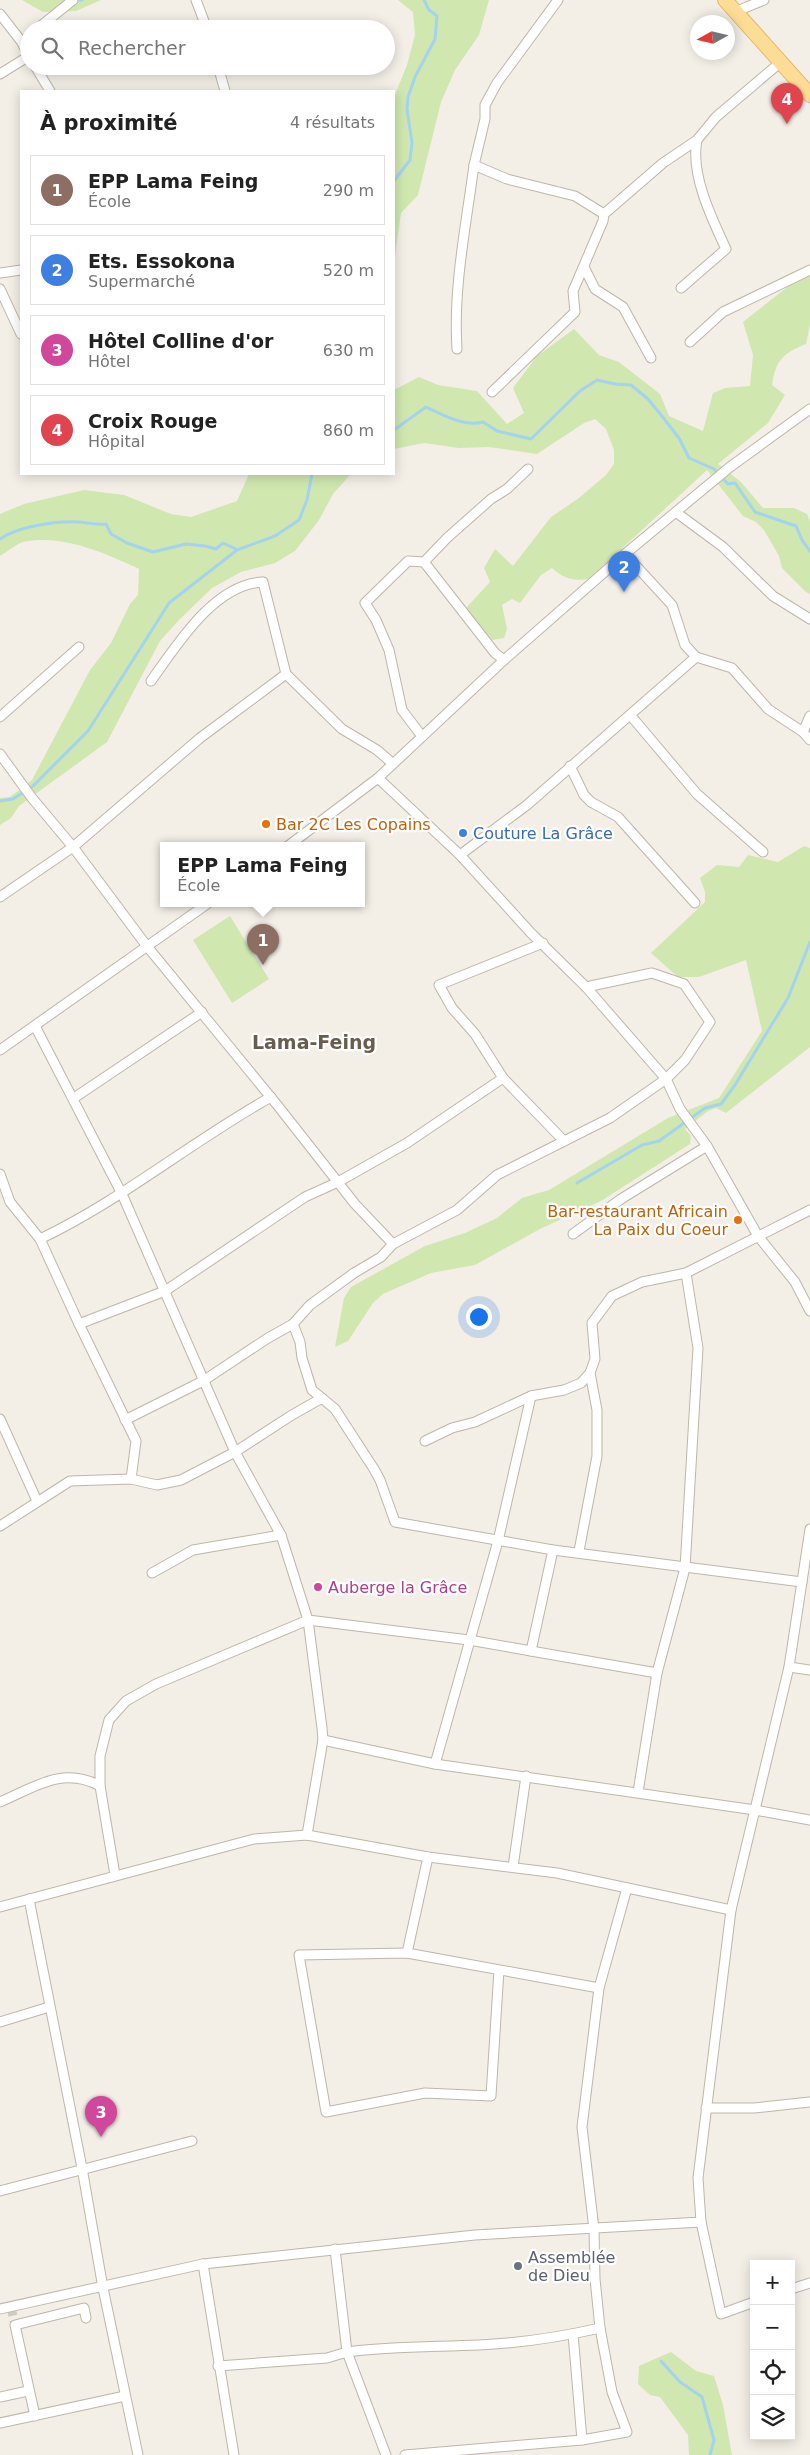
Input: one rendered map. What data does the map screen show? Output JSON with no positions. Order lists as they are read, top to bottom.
{
  "districts": ["Lama-Feing"],
  "places": [
    "Bar 2C Les Copains",
    "Couture La Grâce",
    "Bar-restaurant Africain La Paix du Coeur",
    "Auberge la Grâce",
    "Assemblée de Dieu"
  ],
  "north": "left",
  "page": {
    "search": "Rechercher",
    "pins": [
      "4",
      "2",
      "1",
      "3"
    ],
    "heading": ["À proximité", "4 résultats"],
    "list": [
      {
        "mark": "1",
        "name": "EPP Lama Feing",
        "note": "École",
        "value": "290 m"
      },
      {
        "mark": "2",
        "name": "Ets. Essokona",
        "note": "Supermarché",
        "value": "520 m"
      },
      {
        "mark": "3",
        "name": "Hôtel Colline d'or",
        "note": "Hôtel",
        "value": "630 m"
      },
      {
        "mark": "4",
        "name": "Croix Rouge",
        "note": "Hôpital",
        "value": "860 m"
      }
    ],
    "popup": ["EPP Lama Feing", "École"],
    "map_buttons": ["+", "−"]
  }
}
